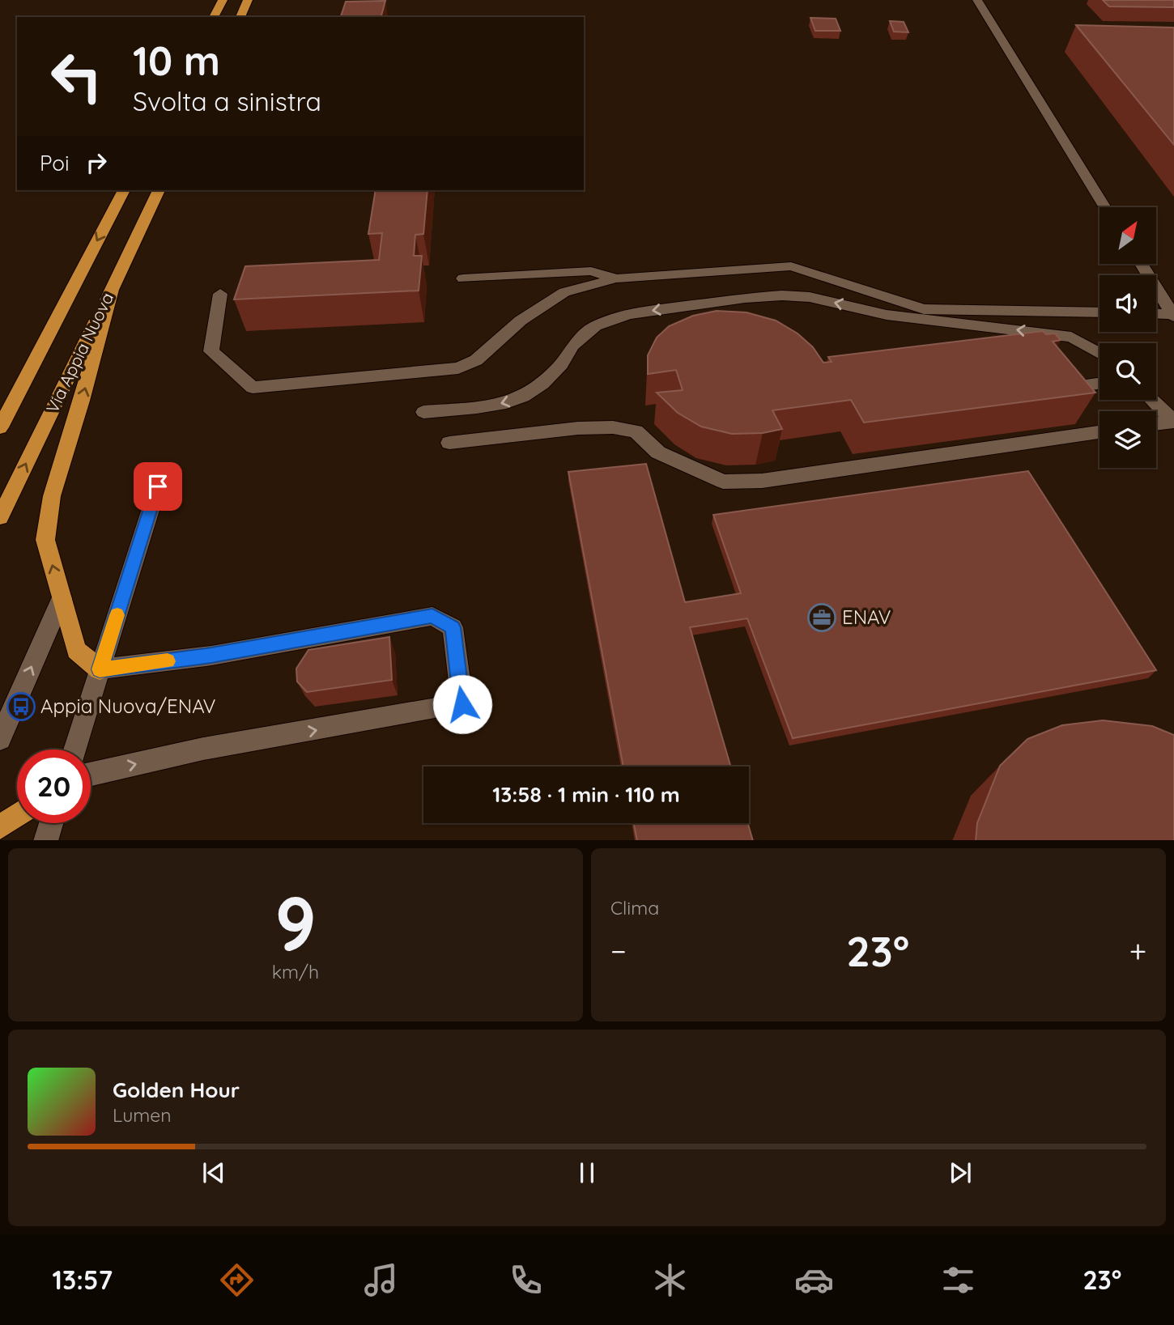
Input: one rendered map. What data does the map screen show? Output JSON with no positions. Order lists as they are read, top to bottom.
{
  "streets": {
    "main road": ["Via Appia Nuova"]
  },
  "places": {
    "office": ["ENAV"],
    "bus stop": ["Appia Nuova/ENAV"]
  },
  "north": "top right",
  "page": {
    "turn": ["10 m", "Svolta a sinistra"],
    "then": "Poi",
    "limit": "20",
    "trip": "13:58 · 1 min · 110 m",
    "tile": [
      ["9", "km/h"],
      "Clima"
    ],
    "heat": ["−", "23°", "+"],
    "song": ["Golden Hour", "Lumen"],
    "tabs": ["13:57", "23°"]
  }
}
